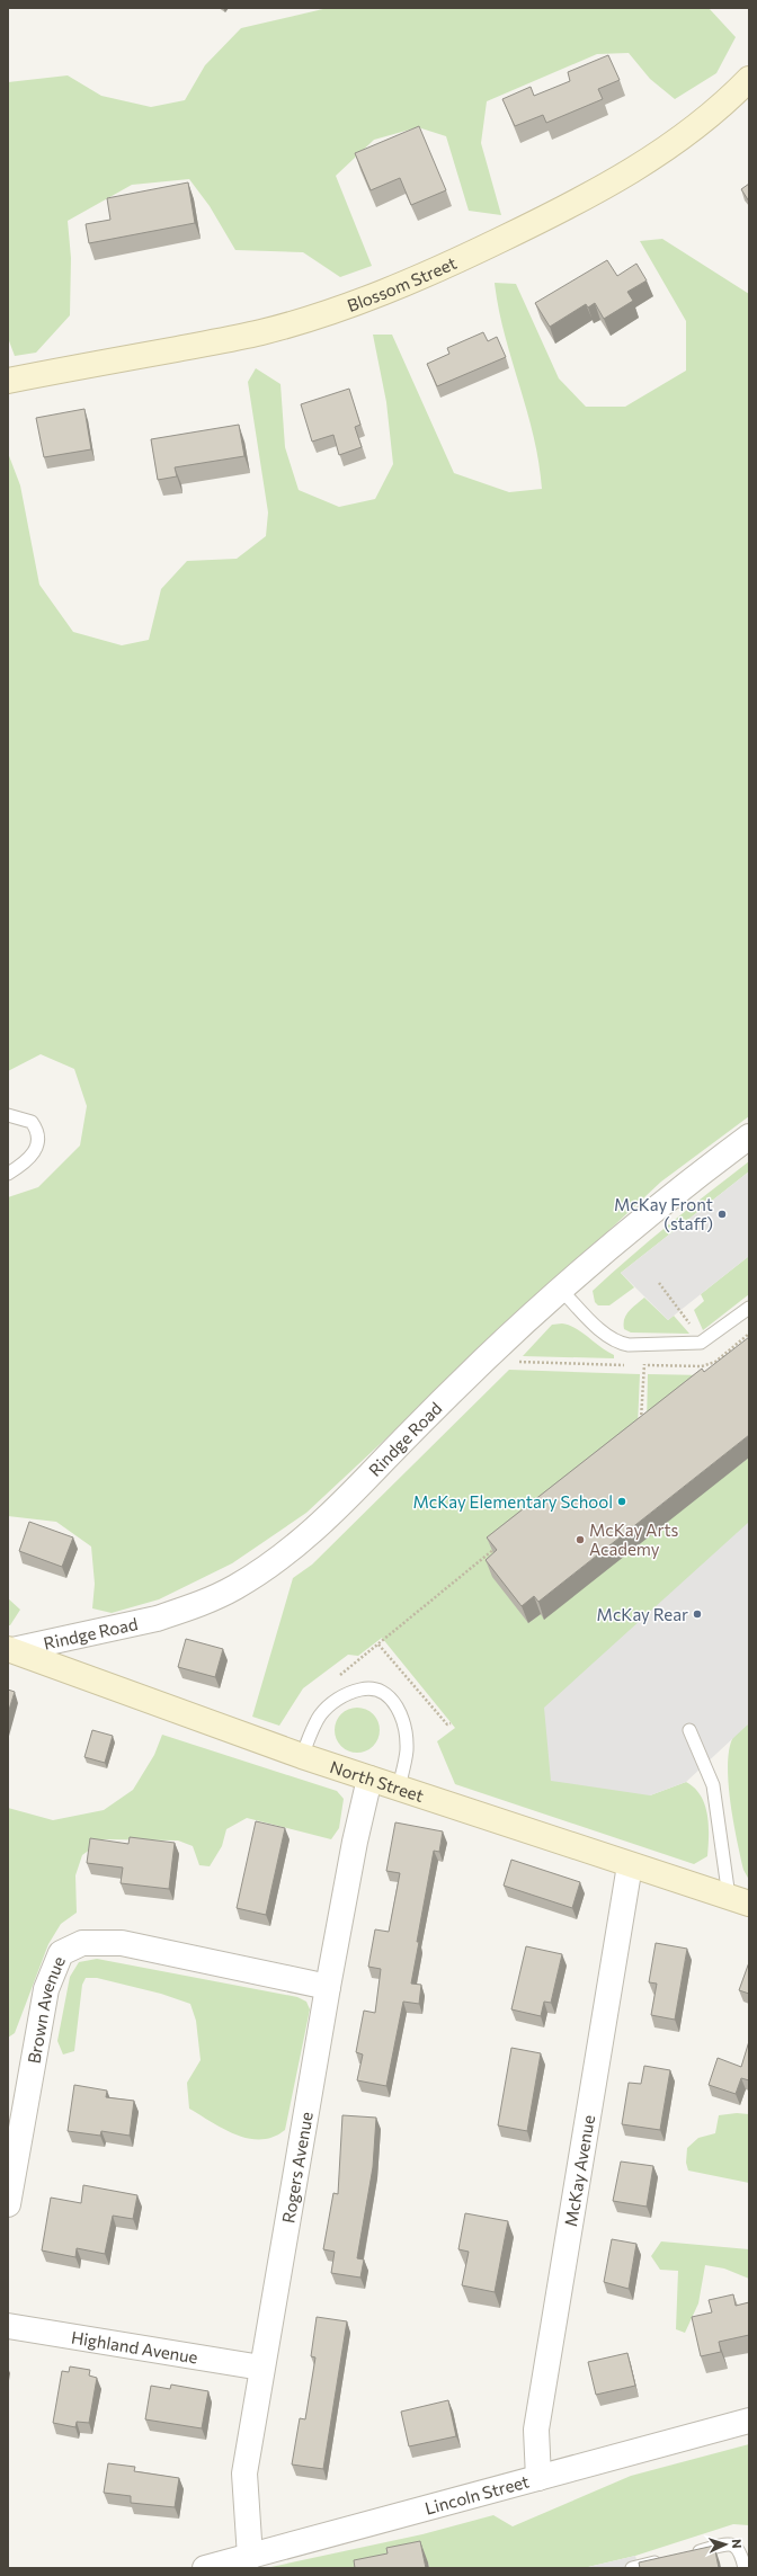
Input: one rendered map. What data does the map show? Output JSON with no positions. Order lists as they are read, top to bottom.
{
  "streets": {
    "street": [
      "Blossom Street",
      "Rindge Road",
      "North Street",
      "Brown Avenue",
      "Rogers Avenue",
      "McKay Avenue",
      "Highland Avenue",
      "Lincoln Street"
    ]
  },
  "crossings": [
    ["Rindge Road", "North Street"],
    ["North Street", "Rogers Avenue"],
    ["North Street", "McKay Avenue"],
    ["Brown Avenue", "Rogers Avenue"],
    ["Rogers Avenue", "Highland Avenue"],
    ["Rogers Avenue", "Lincoln Street"],
    ["McKay Avenue", "Lincoln Street"]
  ],
  "places": [
    "McKay Front (staff)",
    "McKay Elementary School",
    "McKay Arts Academy",
    "McKay Rear"
  ],
  "north": "right"
}
